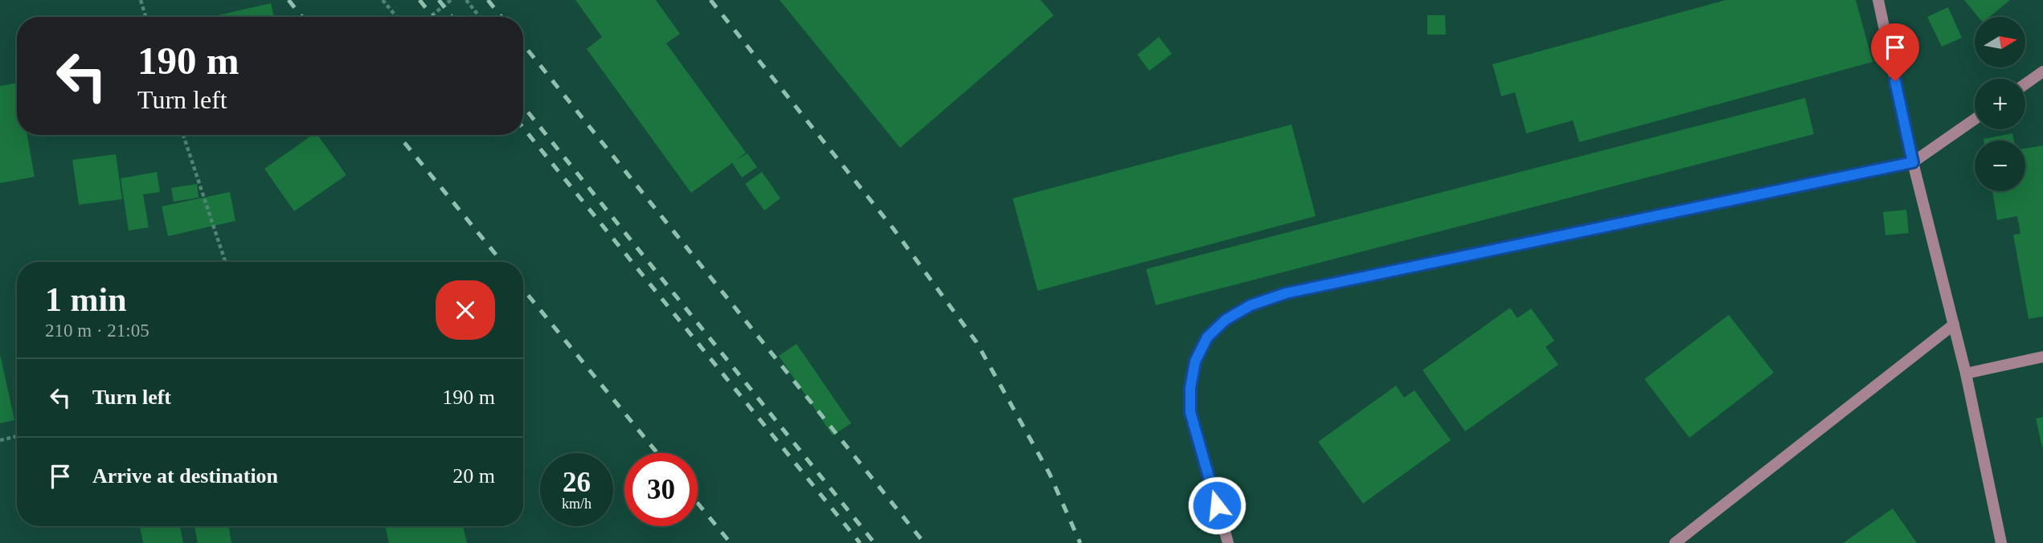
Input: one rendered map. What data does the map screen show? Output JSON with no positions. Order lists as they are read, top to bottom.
{
  "north": "right",
  "page": {
    "map_buttons": ["+", "−"],
    "turn": ["190 m", "Turn left"],
    "heading": ["1 min", "210 m · 21:05"],
    "list": [
      {
        "name": "Turn left",
        "value": "190 m"
      },
      {
        "name": "Arrive at destination",
        "value": "20 m"
      }
    ],
    "speed": "26 km/h",
    "limit": "30"
  }
}
